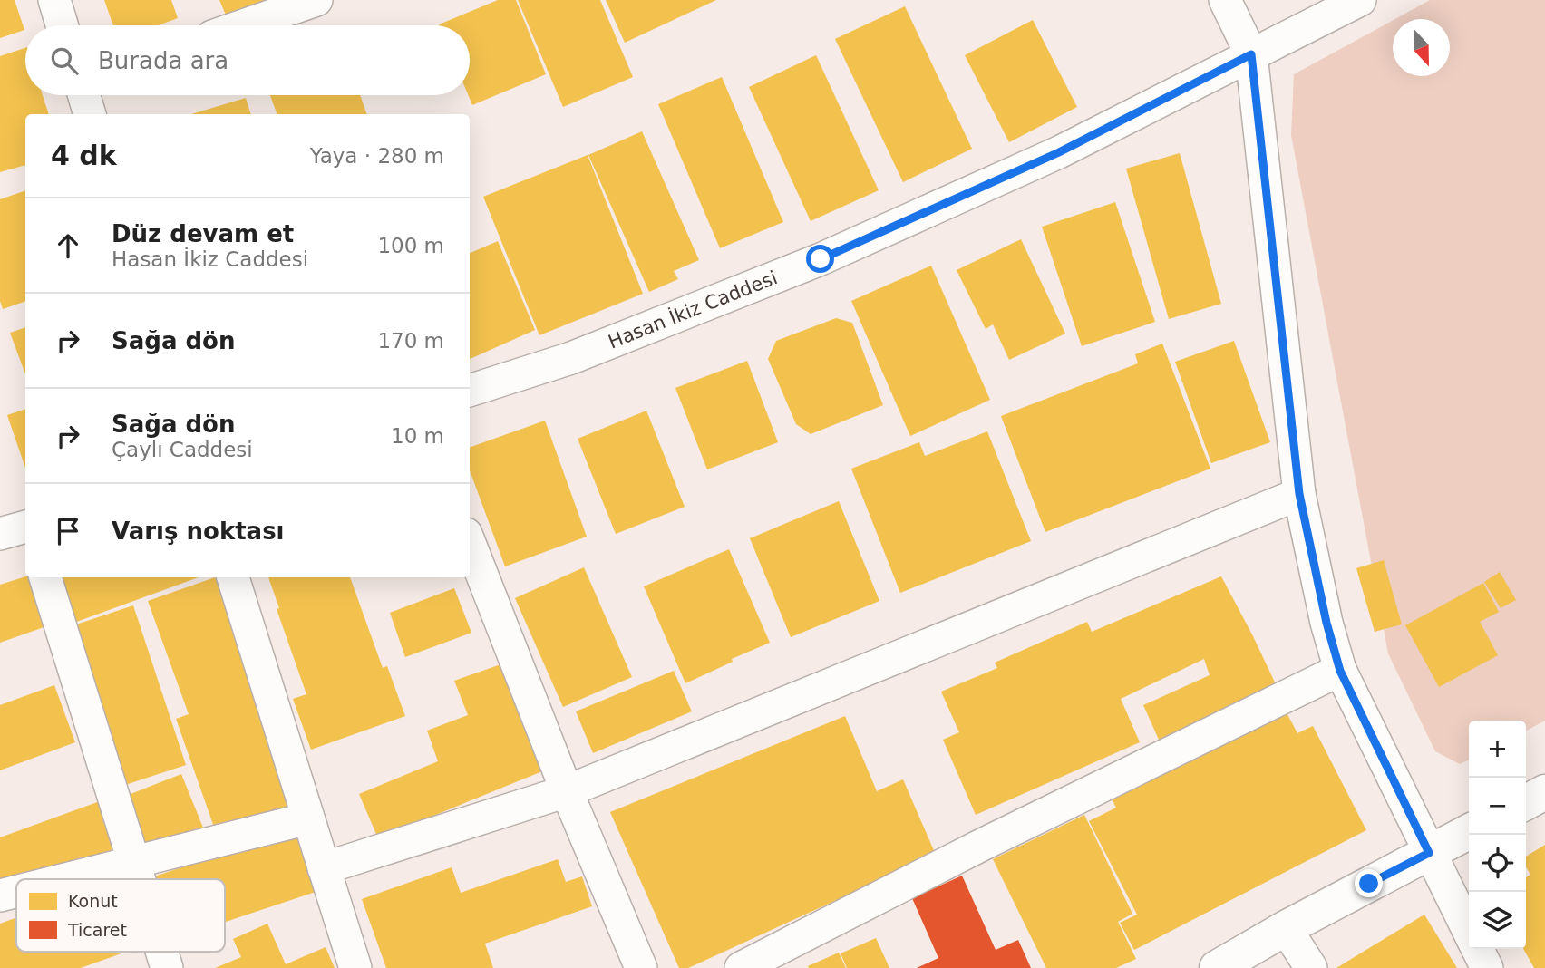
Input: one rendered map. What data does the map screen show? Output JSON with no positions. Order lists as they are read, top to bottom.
{
  "streets": {
    "street": ["Hasan İkiz Caddesi"]
  },
  "legend": ["Konut", "Ticaret"],
  "north": "bottom",
  "page": {
    "search": "Burada ara",
    "heading": ["4 dk", "Yaya · 280 m"],
    "list": [
      ["Düz devam et", "Hasan İkiz Caddesi", "100 m"],
      ["Sağa dön", "170 m"],
      ["Sağa dön", "Çaylı Caddesi", "10 m"],
      "Varış noktası"
    ],
    "map_buttons": ["+", "−"]
  }
}
